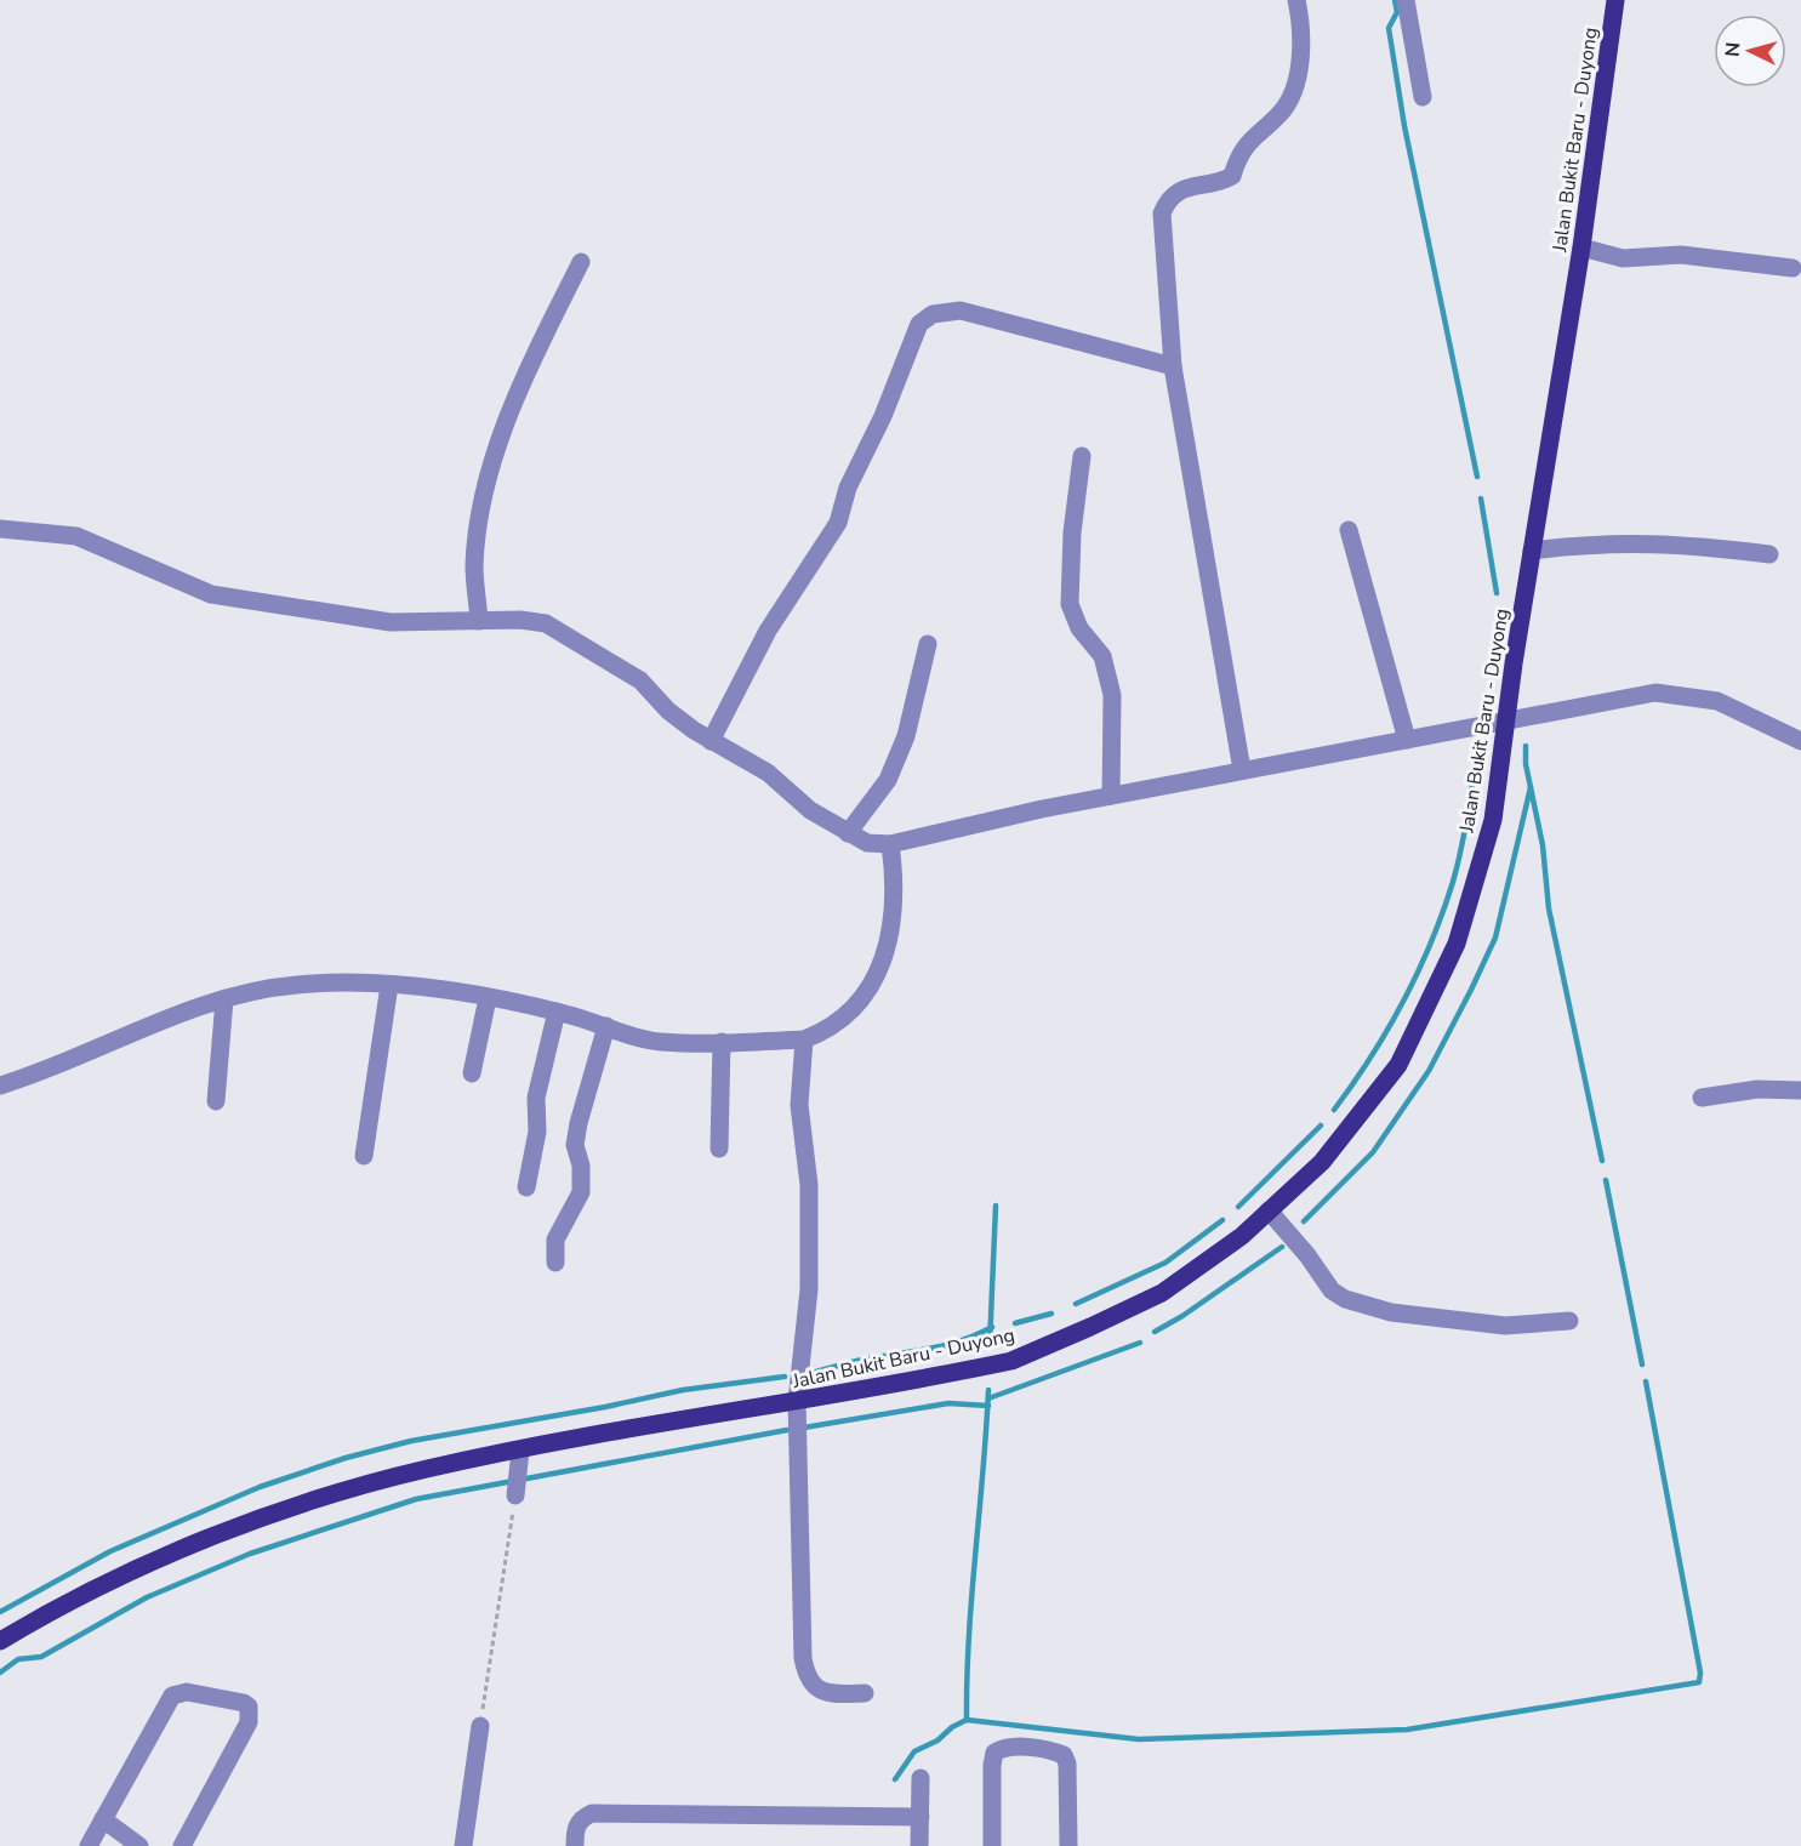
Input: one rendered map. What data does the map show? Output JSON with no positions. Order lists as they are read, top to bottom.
{
  "streets": {
    "main road": ["Jalan Bukit Baru - Duyong"]
  },
  "north": "left"
}
